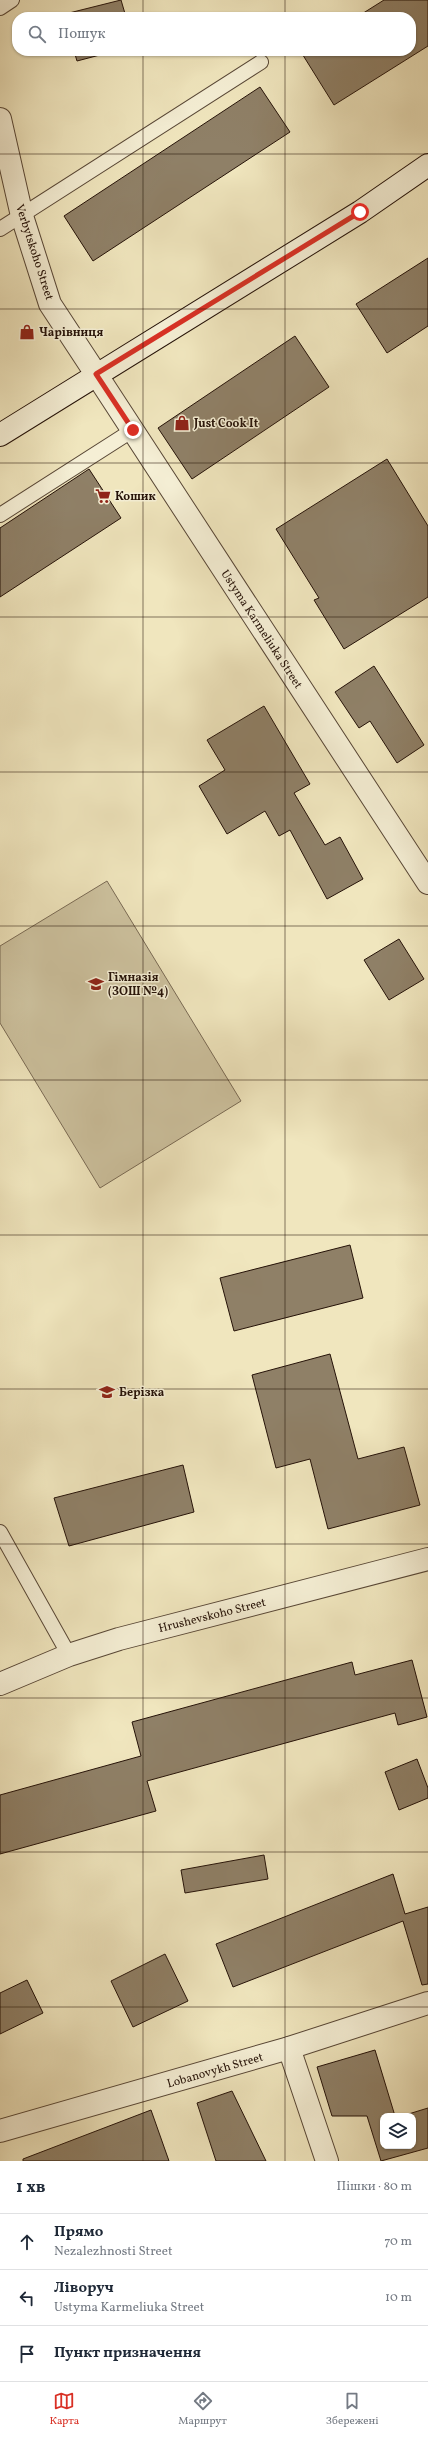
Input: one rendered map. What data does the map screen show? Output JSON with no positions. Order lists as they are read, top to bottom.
{
  "streets": {
    "street": [
      "Verbytskoho Street",
      "Ustyma Karmeliuka Street",
      "Hrushevskoho Street",
      "Lobanovykh Street"
    ]
  },
  "crossings": [
    ["Verbytskoho Street", "Ustyma Karmeliuka Street"]
  ],
  "places": {
    "shop": ["Чарівниця", "Just Cook It"],
    "supermarket": ["Кошик"],
    "school or university": ["Гімназія (ЗОШ №4)", "Берізка"]
  },
  "page": {
    "search": "Пошук",
    "heading": ["1 хв", "Пішки · 80 m"],
    "list": [
      ["Прямо", "Nezalezhnosti Street", "70 m"],
      ["Ліворуч", "Ustyma Karmeliuka Street", "10 m"],
      "Пункт призначення"
    ],
    "nav": ["Карта", "Маршрут", "Збережені"]
  }
}
